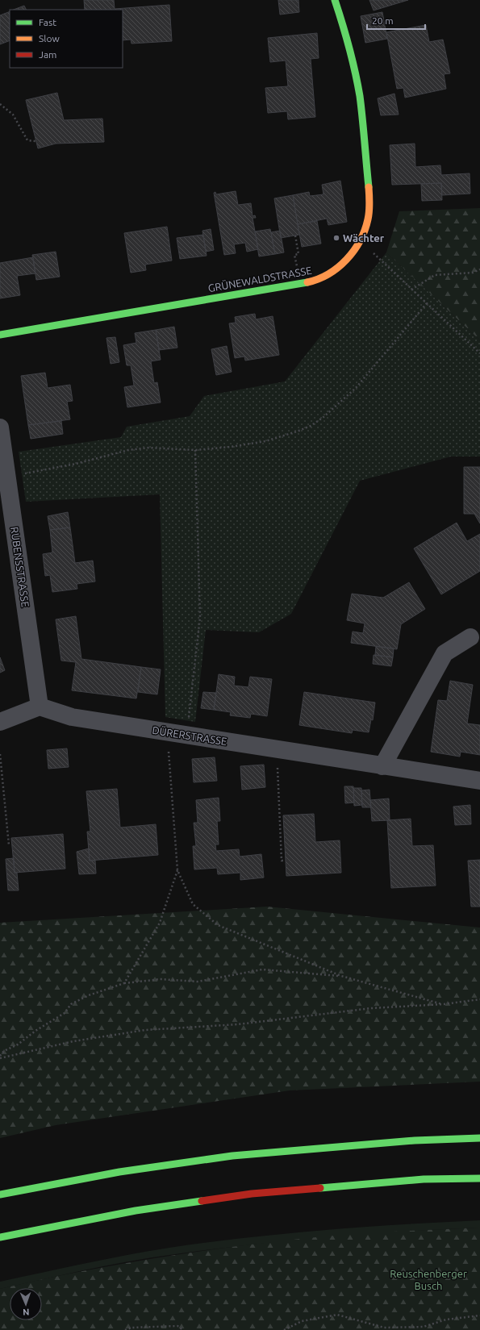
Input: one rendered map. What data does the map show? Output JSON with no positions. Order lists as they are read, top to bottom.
{
  "streets": {
    "main road": ["GRÜNEWALDSTRASSE"],
    "street": ["RUBENSSTRASSE", "DÜRERSTRASSE"]
  },
  "crossings": [
    ["RUBENSSTRASSE", "DÜRERSTRASSE"]
  ],
  "parks": ["Reuschenberger Busch"],
  "places": ["Wächter"],
  "legend": ["Fast", "Slow", "Jam"],
  "scale_bar": "20 m",
  "north": "bottom"
}
